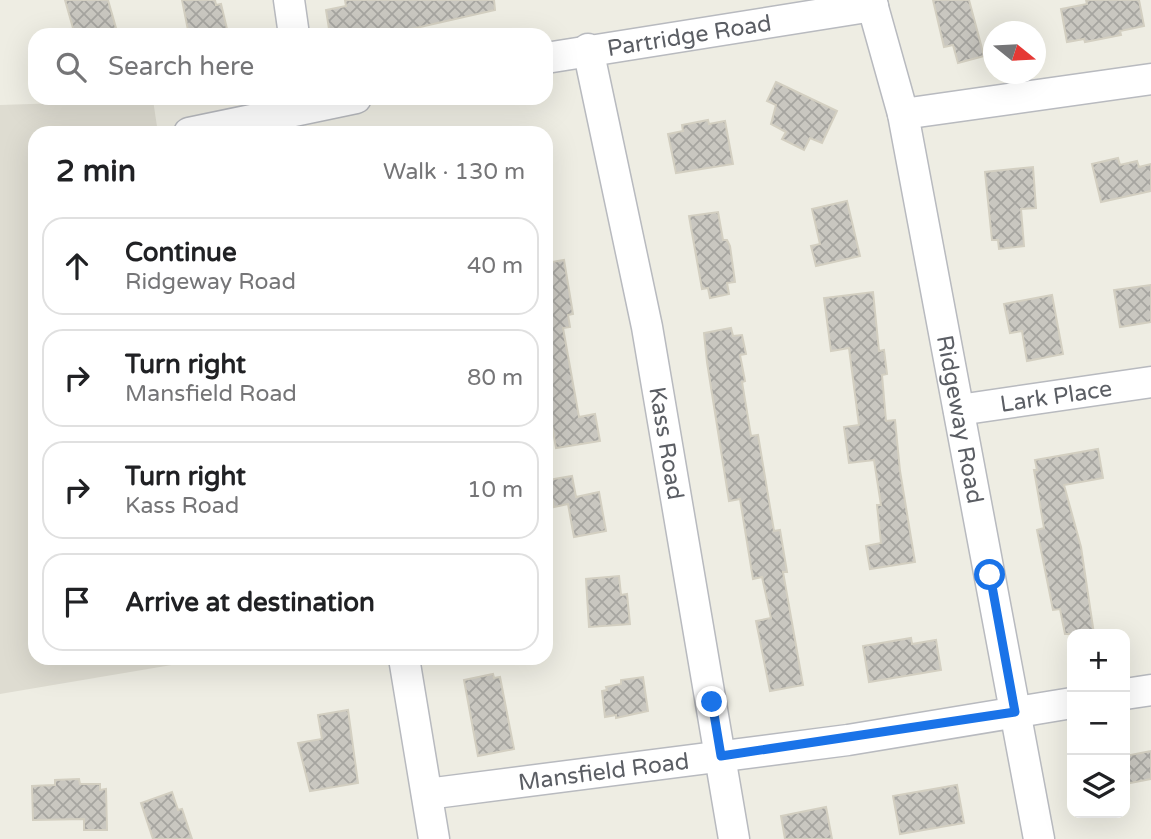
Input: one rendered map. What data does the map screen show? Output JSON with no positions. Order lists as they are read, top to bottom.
{
  "streets": {
    "street": [
      "Partridge Road",
      "Lark Place",
      "Ridgeway Road",
      "Kass Road",
      "Mansfield Road"
    ]
  },
  "crossings": [
    ["Partridge Road", "Ridgeway Road"],
    ["Partridge Road", "Kass Road"],
    ["Lark Place", "Ridgeway Road"],
    ["Ridgeway Road", "Mansfield Road"],
    ["Kass Road", "Mansfield Road"]
  ],
  "north": "right",
  "page": {
    "search": "Search here",
    "heading": ["2 min", "Walk · 130 m"],
    "list": [
      ["Continue", "Ridgeway Road", "40 m"],
      ["Turn right", "Mansfield Road", "80 m"],
      ["Turn right", "Kass Road", "10 m"],
      "Arrive at destination"
    ],
    "map_buttons": ["+", "−"]
  }
}
